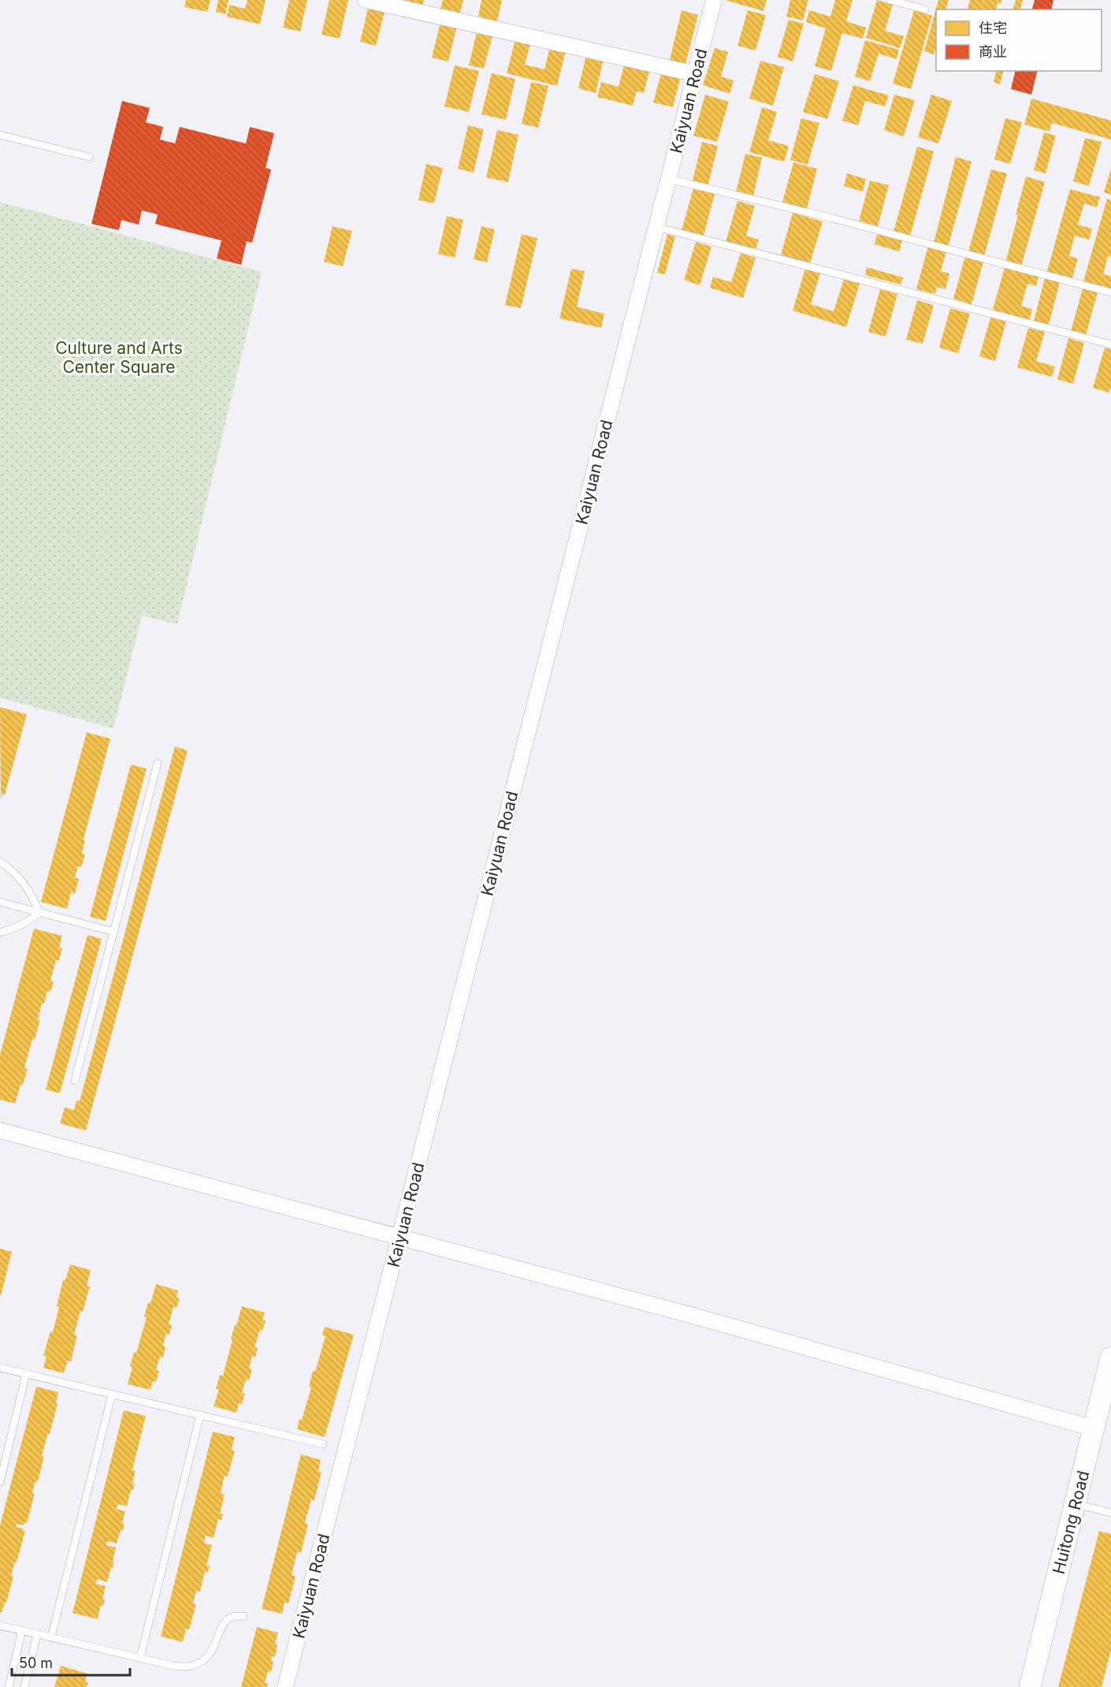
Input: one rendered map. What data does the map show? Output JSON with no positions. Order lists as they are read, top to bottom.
{
  "streets": {
    "street": ["Kaiyuan Road", "Huitong Road"]
  },
  "parks": ["Culture and Arts Center Square"],
  "legend": ["住宅", "商业"],
  "scale_bar": "50 m"
}
